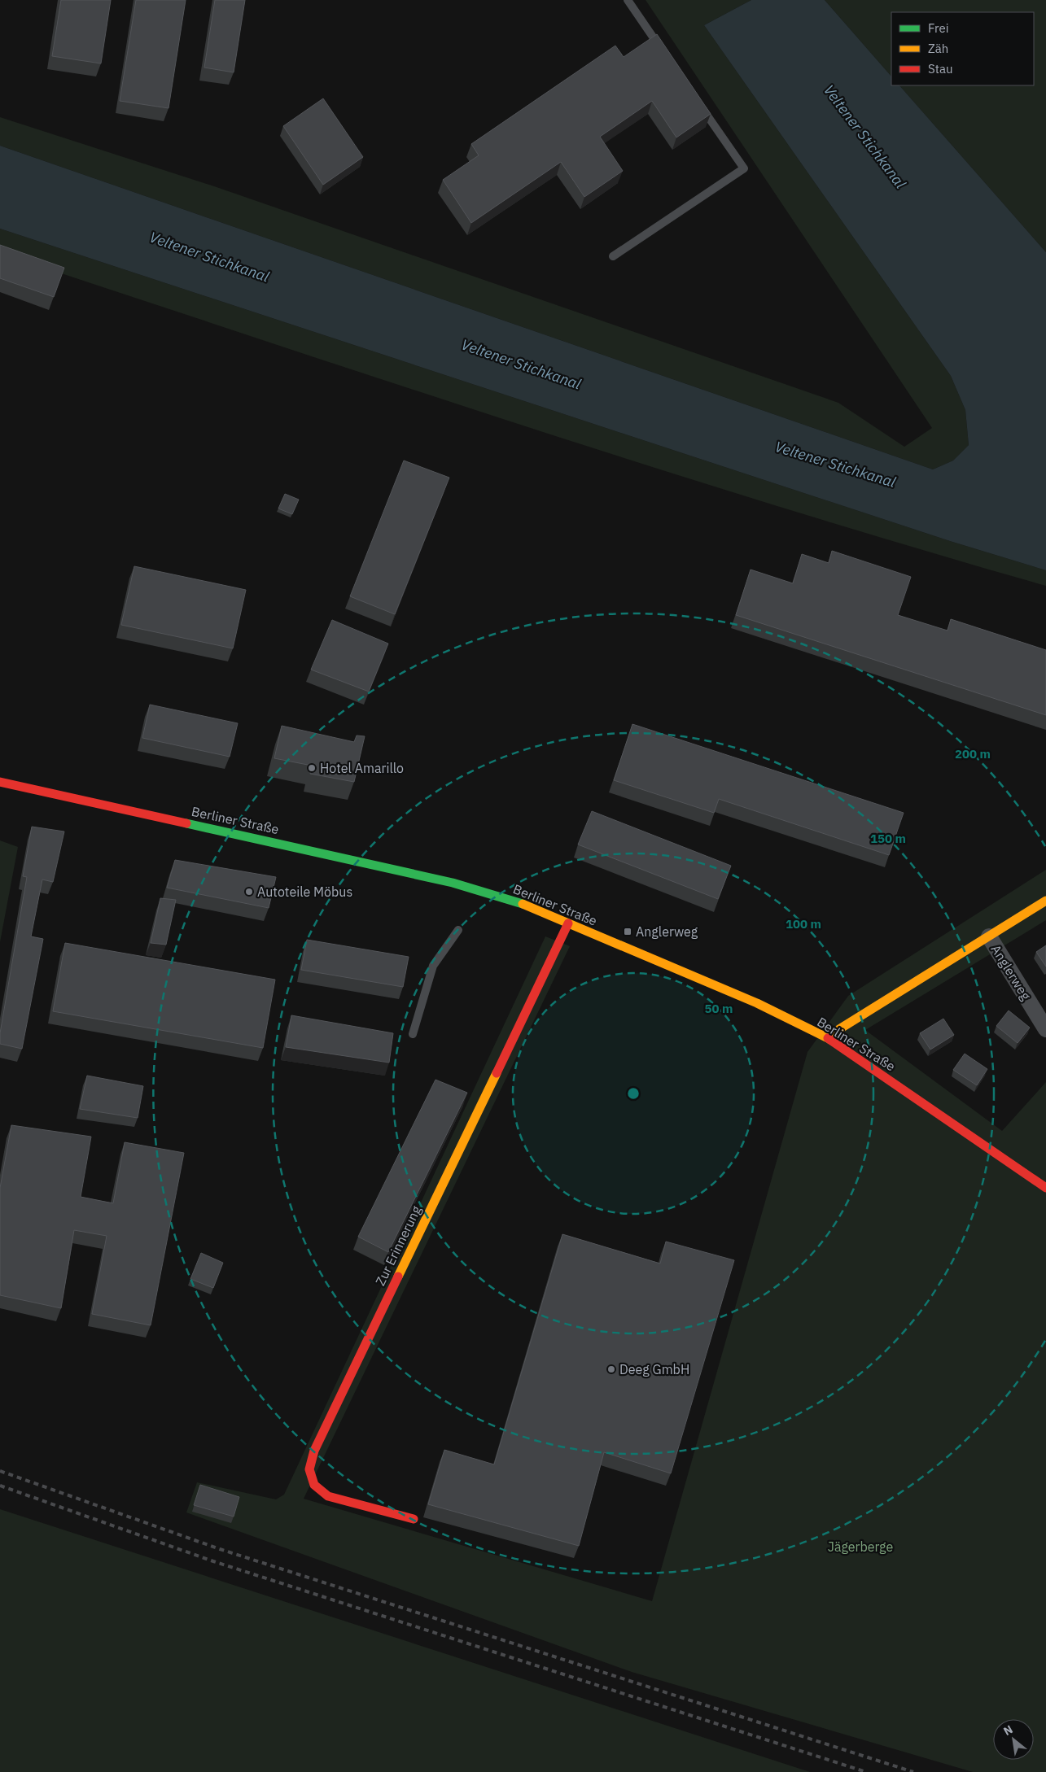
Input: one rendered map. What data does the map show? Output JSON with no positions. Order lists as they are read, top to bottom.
{
  "streets": {
    "main road": ["Berliner Straße", "Anglerweg", "Zur Erinnerung"]
  },
  "crossings": [
    ["Berliner Straße", "Anglerweg"],
    ["Berliner Straße", "Zur Erinnerung"]
  ],
  "water": ["Veltener Stichkanal"],
  "parks": ["Jägerberge"],
  "places": {
    "other": ["Hotel Amarillo", "Autoteile Möbus", "Deeg GmbH"],
    "transit": ["Anglerweg"]
  },
  "legend": ["Frei", "Zäh", "Stau"],
  "north": "top left",
  "rings": [
    "200 m",
    "150 m",
    "100 m",
    "50 m"
  ]
}
